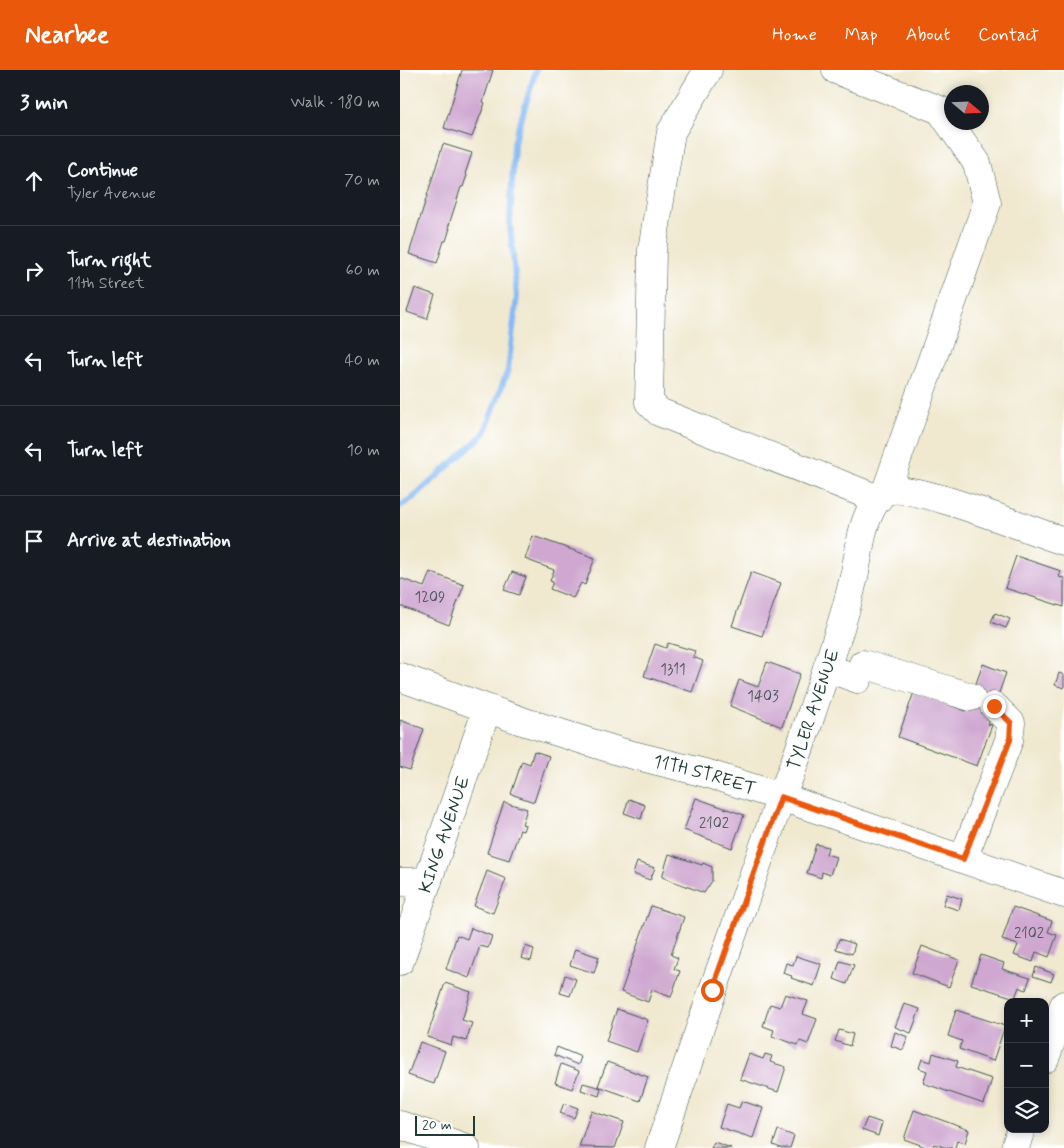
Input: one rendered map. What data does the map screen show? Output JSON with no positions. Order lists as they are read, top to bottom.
{
  "streets": {
    "street": ["TYLER AVENUE", "11TH STREET", "KING AVENUE"]
  },
  "crossings": [
    ["TYLER AVENUE", "11TH STREET"],
    ["11TH STREET", "KING AVENUE"]
  ],
  "house_numbers": [
    "1209",
    "1311",
    "1403",
    "2102",
    "2102"
  ],
  "scale_bar": "20 m",
  "north": "right",
  "page": {
    "header": "Nearbee",
    "nav": [
      "Home",
      "Map",
      "About",
      "Contact"
    ],
    "heading": ["3 min", "Walk · 180 m"],
    "list": [
      ["Continue", "Tyler Avenue", "70 m"],
      ["Turn right", "11th Street", "60 m"],
      ["Turn left", "40 m"],
      ["Turn left", "10 m"],
      "Arrive at destination"
    ],
    "map_buttons": ["+", "−"],
    "scale": "20 m"
  }
}
